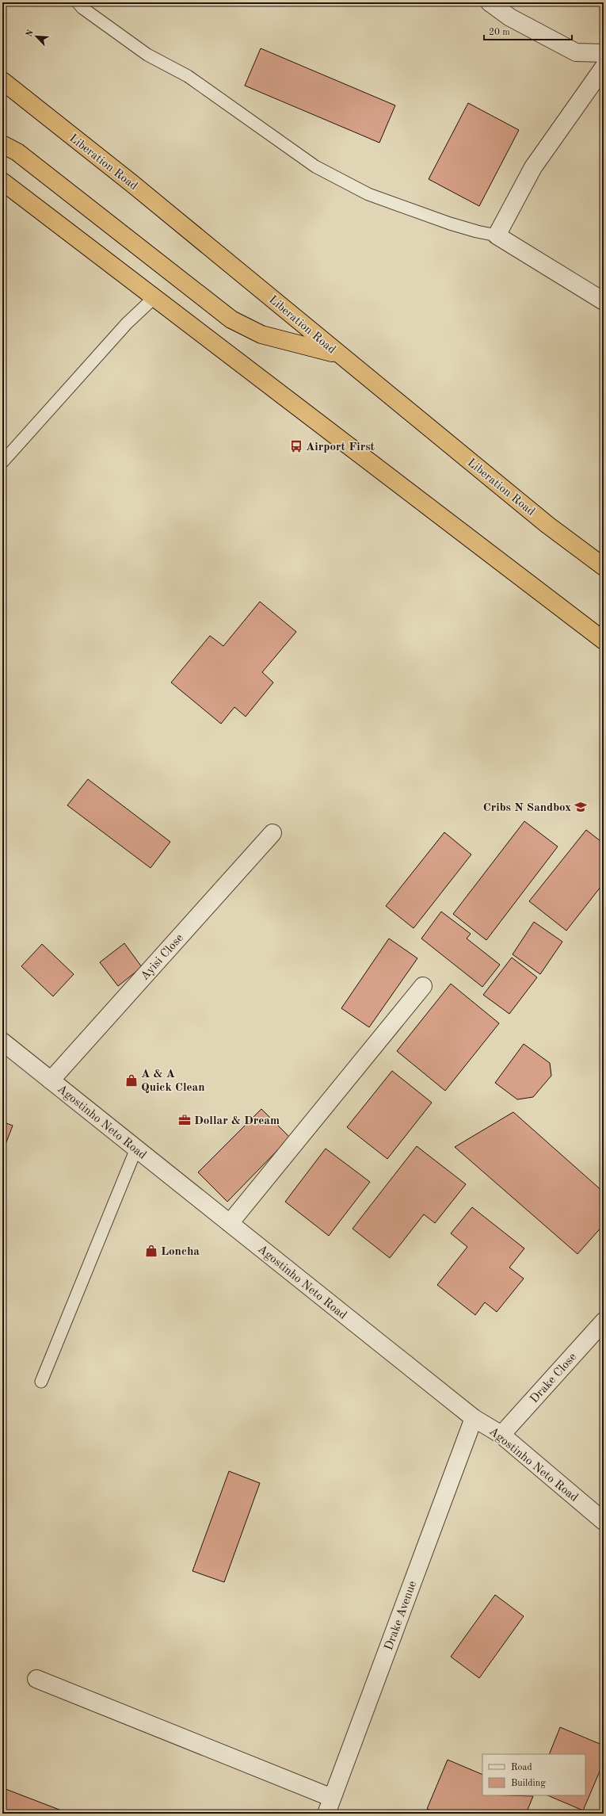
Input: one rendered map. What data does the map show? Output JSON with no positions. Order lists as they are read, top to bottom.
{
  "streets": {
    "highway": ["Liberation Road"],
    "street": [
      "Ayisi Close",
      "Agostinho Neto Road",
      "Drake Close",
      "Drake Avenue"
    ]
  },
  "crossings": [
    ["Ayisi Close", "Agostinho Neto Road"],
    ["Agostinho Neto Road", "Drake Close"],
    ["Agostinho Neto Road", "Drake Avenue"]
  ],
  "places": {
    "bus stop": ["Airport First"],
    "school or university": ["Cribs N Sandbox"],
    "shop": ["A & A Quick Clean", "Loncha"],
    "office": ["Dollar & Dream"]
  },
  "legend": ["Road", "Building"],
  "scale_bar": "20 m",
  "north": "top left"
}
